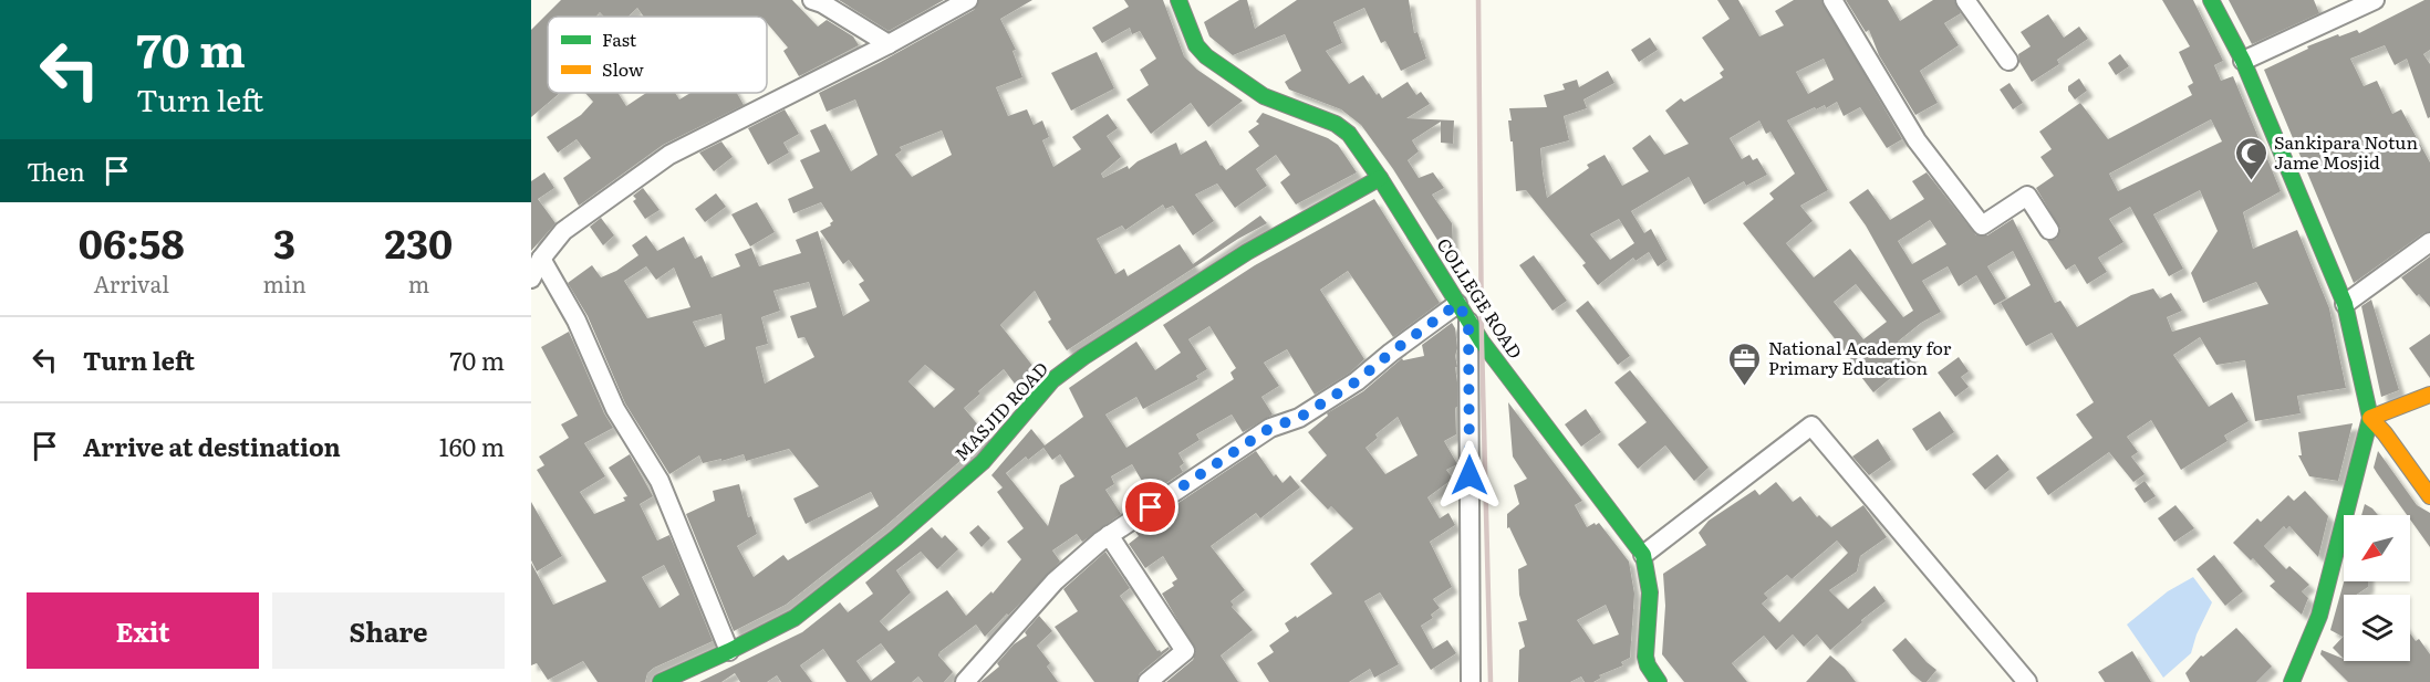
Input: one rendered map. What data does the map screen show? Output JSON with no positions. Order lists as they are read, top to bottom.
{
  "streets": {
    "street": ["COLLEGE ROAD", "MASJID ROAD"]
  },
  "crossings": [
    ["COLLEGE ROAD", "MASJID ROAD"]
  ],
  "places": {
    "mosque": ["Sankipara Notun Jame Mosjid"],
    "office": ["National Academy for Primary Education"]
  },
  "legend": ["Fast", "Slow"],
  "north": "bottom left",
  "page": {
    "turn": ["70 m", "Turn left"],
    "then": "Then",
    "eta": [
      "06:58",
      "Arrival",
      "3",
      "min",
      "230",
      "m"
    ],
    "list": [
      {
        "name": "Turn left",
        "value": "70 m"
      },
      {
        "name": "Arrive at destination",
        "value": "160 m"
      }
    ],
    "buttons": ["Exit", "Share"]
  }
}
